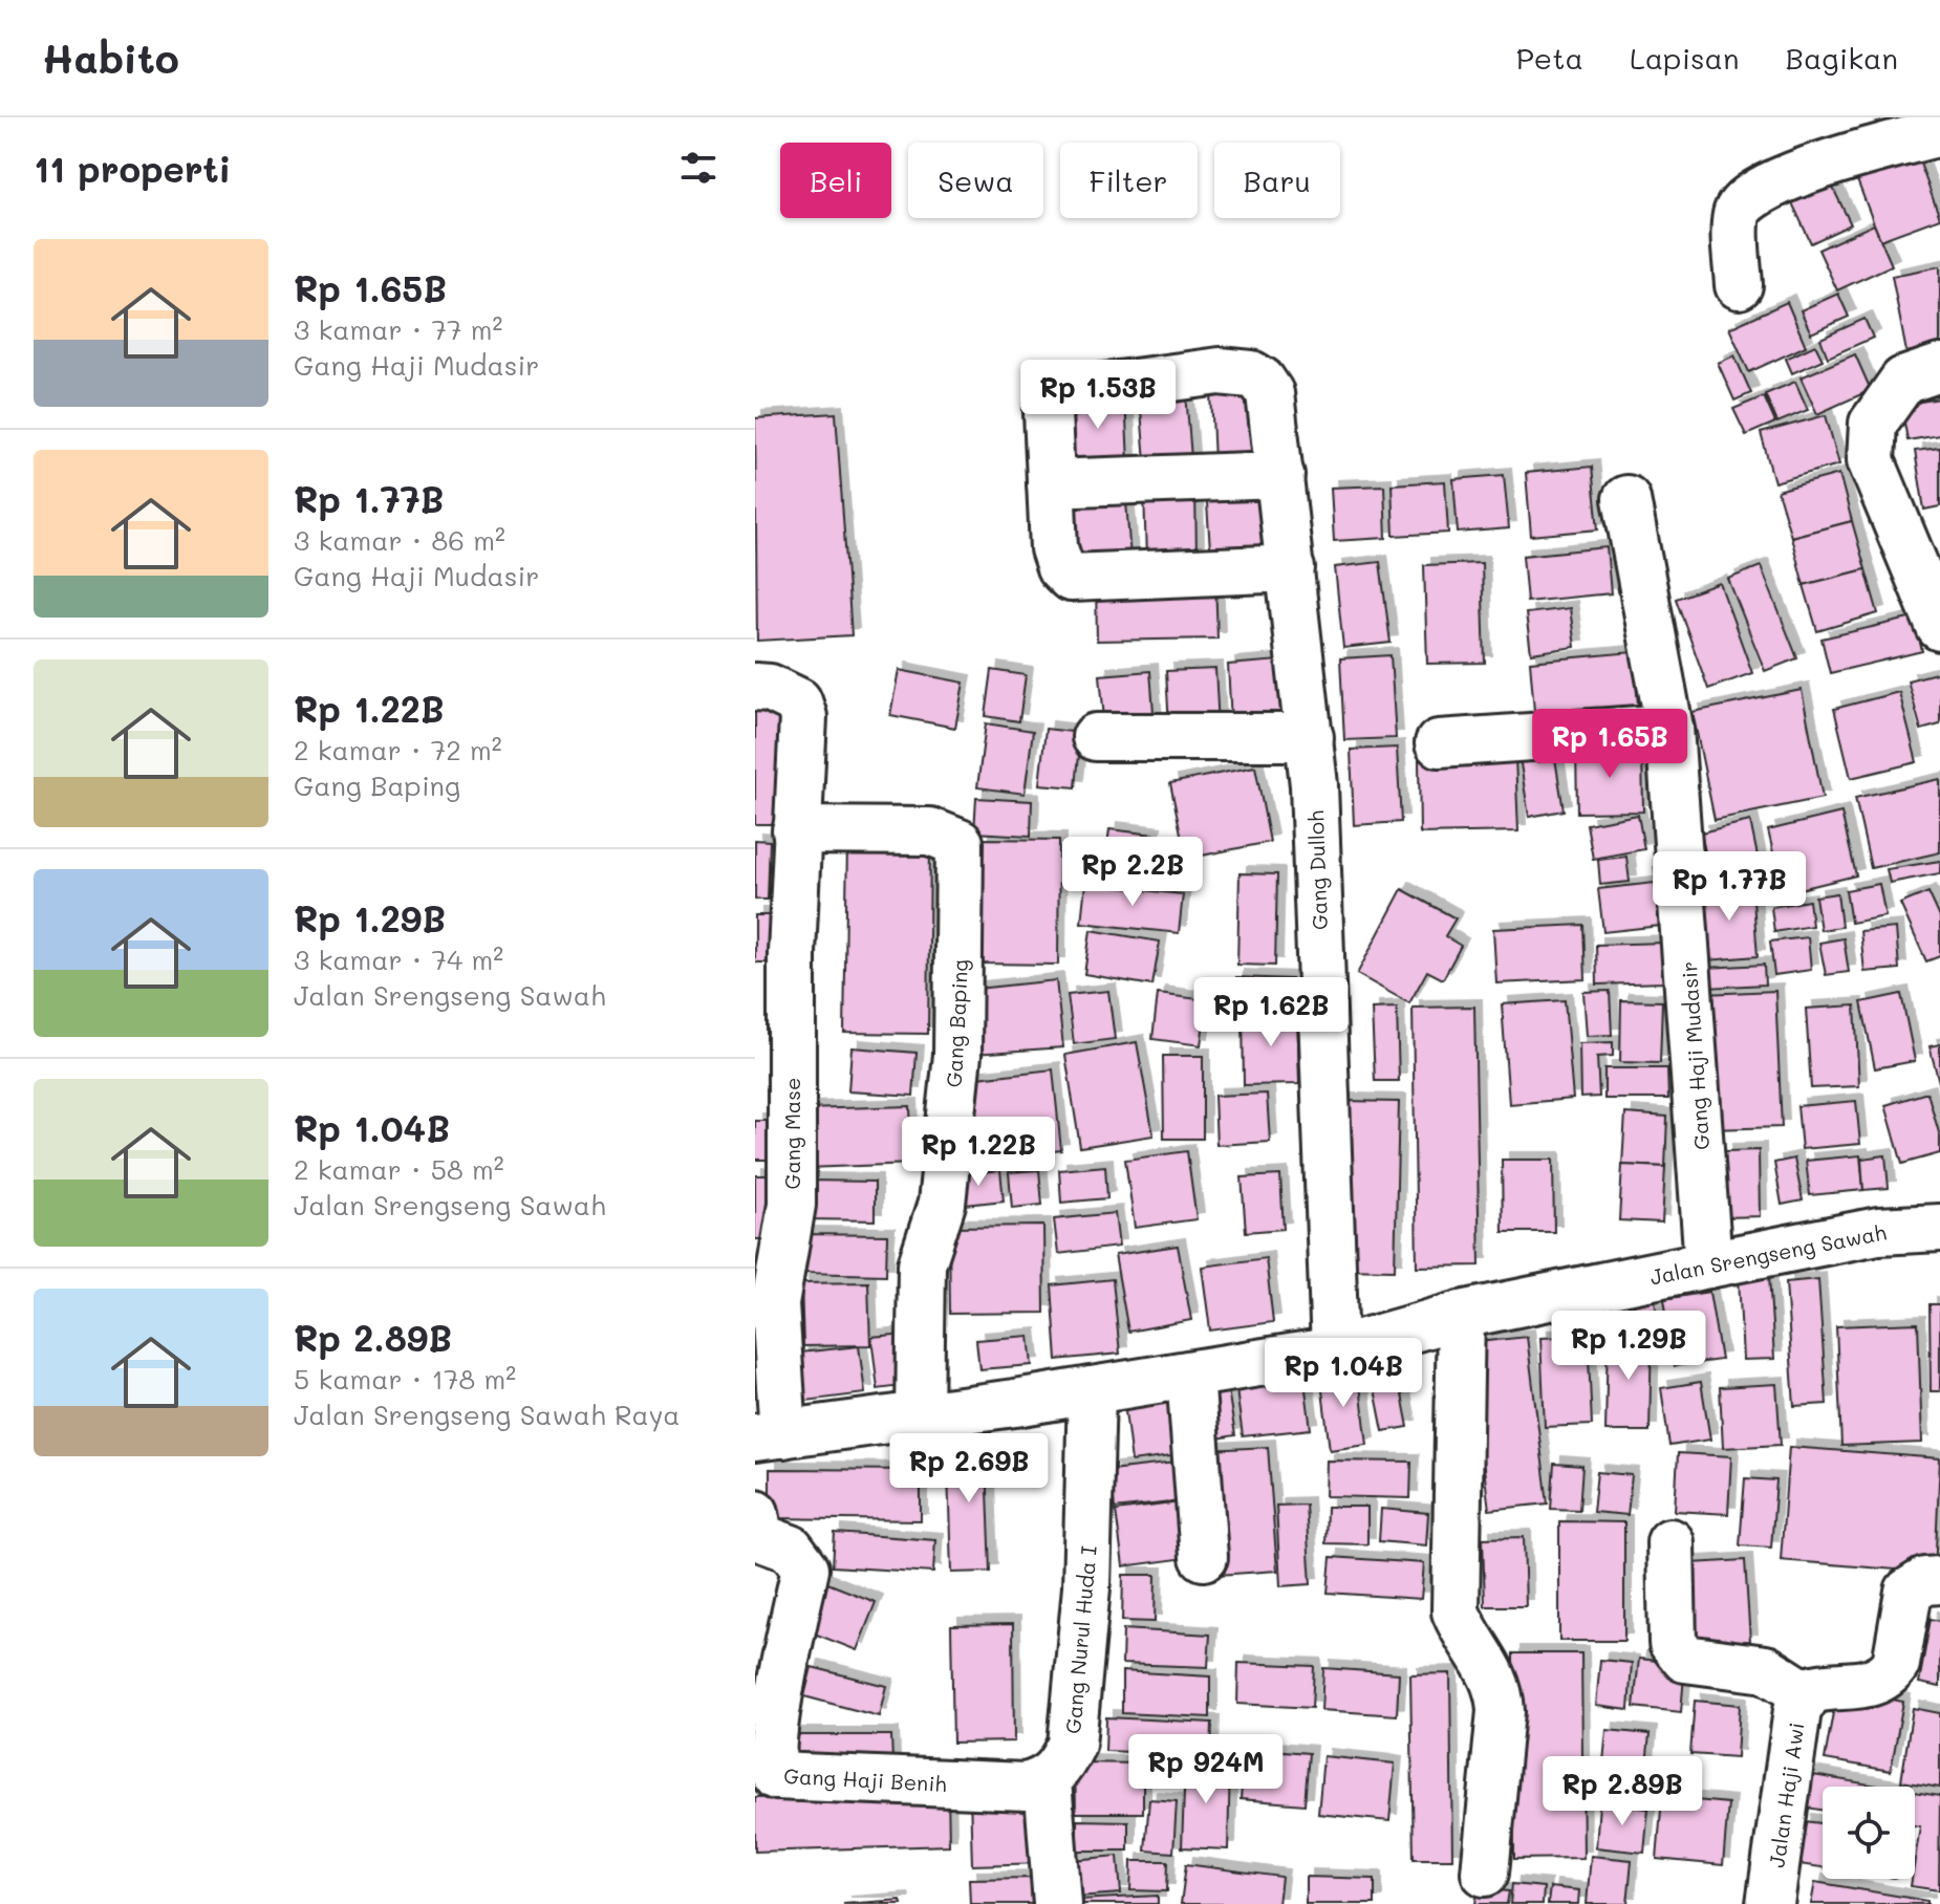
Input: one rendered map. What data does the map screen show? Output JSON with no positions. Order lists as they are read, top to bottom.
{
  "streets": {
    "street": [
      "Gang Dulloh",
      "Gang Baping",
      "Gang Haji Mudasir",
      "Gang Mase",
      "Jalan Srengseng Sawah",
      "Gang Nurul Huda I",
      "Gang Haji Benih",
      "Jalan Haji Awi"
    ]
  },
  "crossings": [
    ["Gang Dulloh", "Jalan Srengseng Sawah"],
    ["Gang Baping", "Gang Mase"],
    ["Gang Baping", "Jalan Srengseng Sawah"],
    ["Gang Haji Mudasir", "Jalan Srengseng Sawah"],
    ["Gang Mase", "Jalan Srengseng Sawah"],
    ["Jalan Srengseng Sawah", "Gang Nurul Huda I"],
    ["Gang Nurul Huda I", "Gang Haji Benih"]
  ],
  "page": {
    "header": "Habito",
    "nav": ["Peta", "Lapisan", "Bagikan"],
    "heading": "11 properti",
    "chip": [
      "Beli",
      "Sewa",
      "Filter",
      "Baru"
    ],
    "list": [
      {
        "name": "Rp 1.65B",
        "note": "3 kamar · 77 m² · Gang Haji Mudasir"
      },
      {
        "name": "Rp 1.77B",
        "note": "3 kamar · 86 m² · Gang Haji Mudasir"
      },
      {
        "name": "Rp 1.22B",
        "note": "2 kamar · 72 m² · Gang Baping"
      },
      {
        "name": "Rp 1.29B",
        "note": "3 kamar · 74 m² · Jalan Srengseng Sawah"
      },
      {
        "name": "Rp 1.04B",
        "note": "2 kamar · 58 m² · Jalan Srengseng Sawah"
      },
      {
        "name": "Rp 2.89B",
        "note": "5 kamar · 178 m² · Jalan Srengseng Sawah Raya"
      }
    ],
    "price": [
      "Rp 1.53B",
      "Rp 1.65B",
      "Rp 2.2B",
      "Rp 1.77B",
      "Rp 1.62B",
      "Rp 1.22B",
      "Rp 1.29B",
      "Rp 1.04B",
      "Rp 2.69B",
      "Rp 924M",
      "Rp 2.89B"
    ]
  }
}
